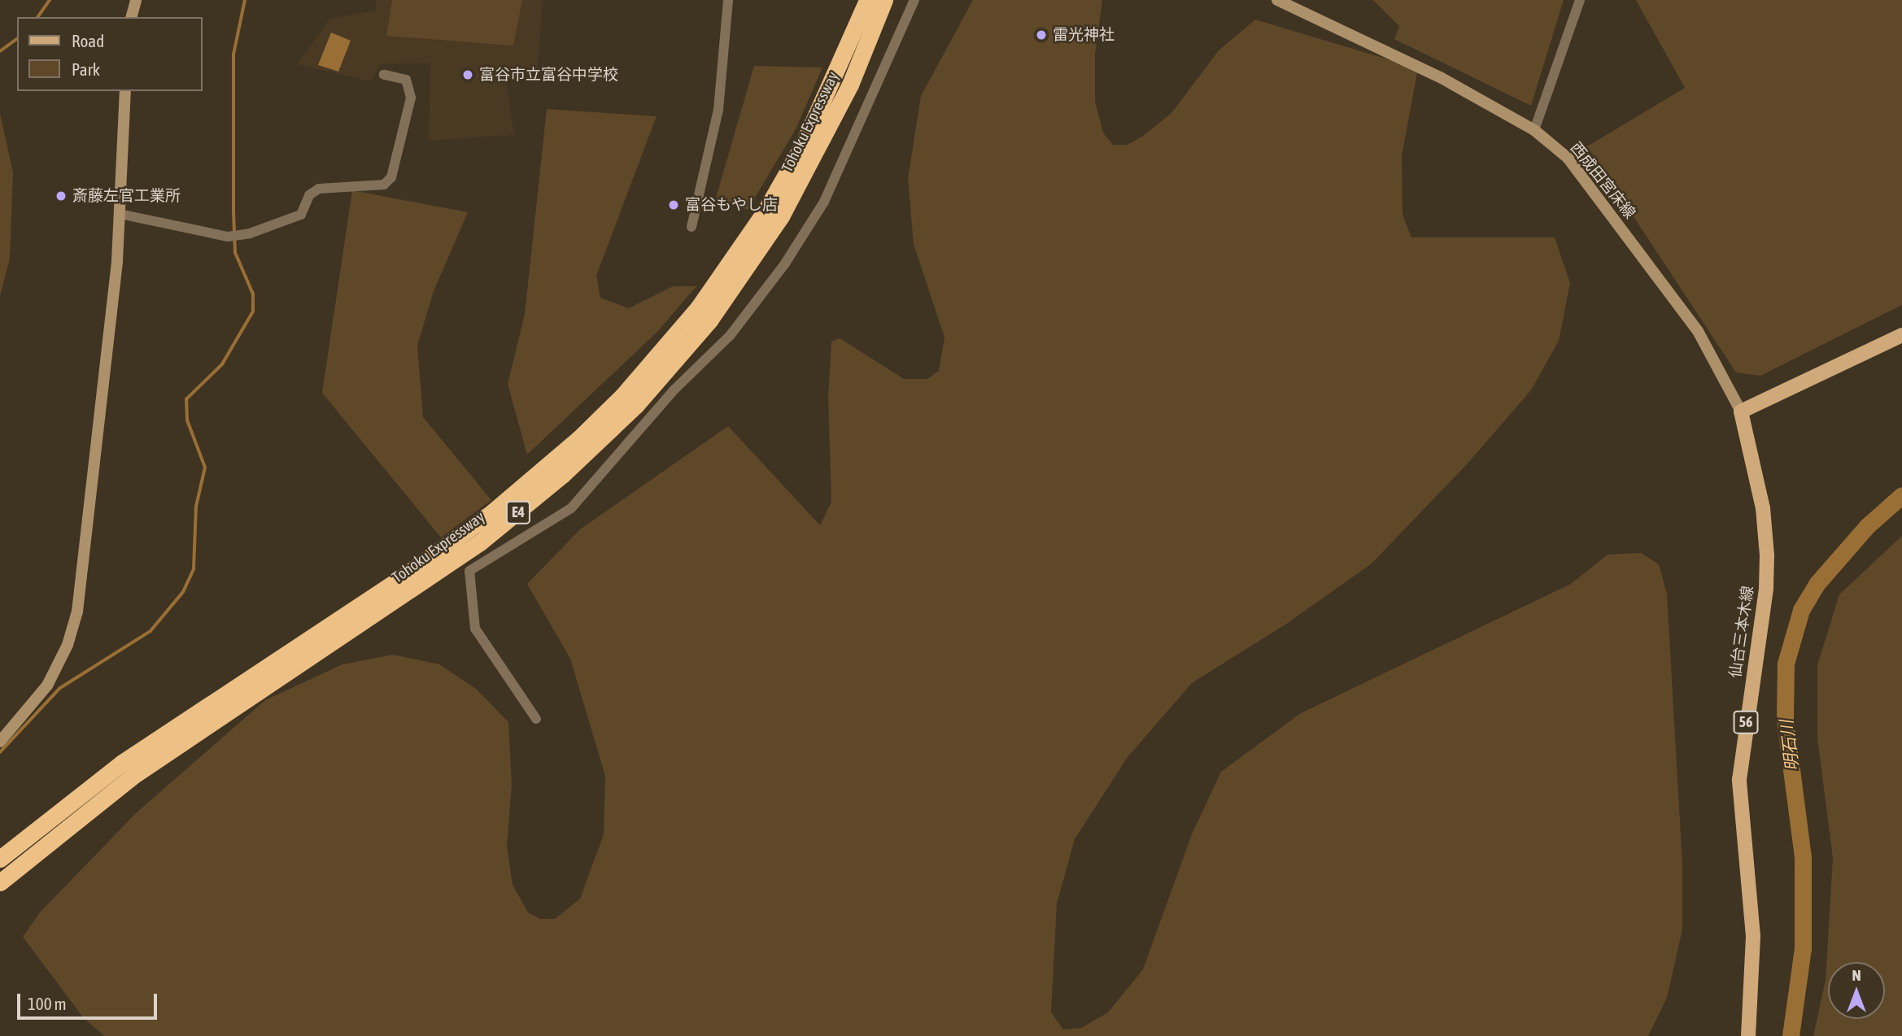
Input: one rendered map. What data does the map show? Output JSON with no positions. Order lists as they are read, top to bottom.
{
  "streets": {
    "highway": ["Tohoku Expressway", "E4"],
    "main road": ["仙台三本木線", "56"],
    "street": ["西成田宮床線"]
  },
  "crossings": [
    ["西成田宮床線", "仙台三本木線"]
  ],
  "water": ["明石川"],
  "places": [
    "雷光神社",
    "富谷市立富谷中学校",
    "斎藤左官工業所",
    "富谷もやし店"
  ],
  "legend": ["Road", "Park"],
  "scale_bar": "100 m",
  "north": "top"
}
